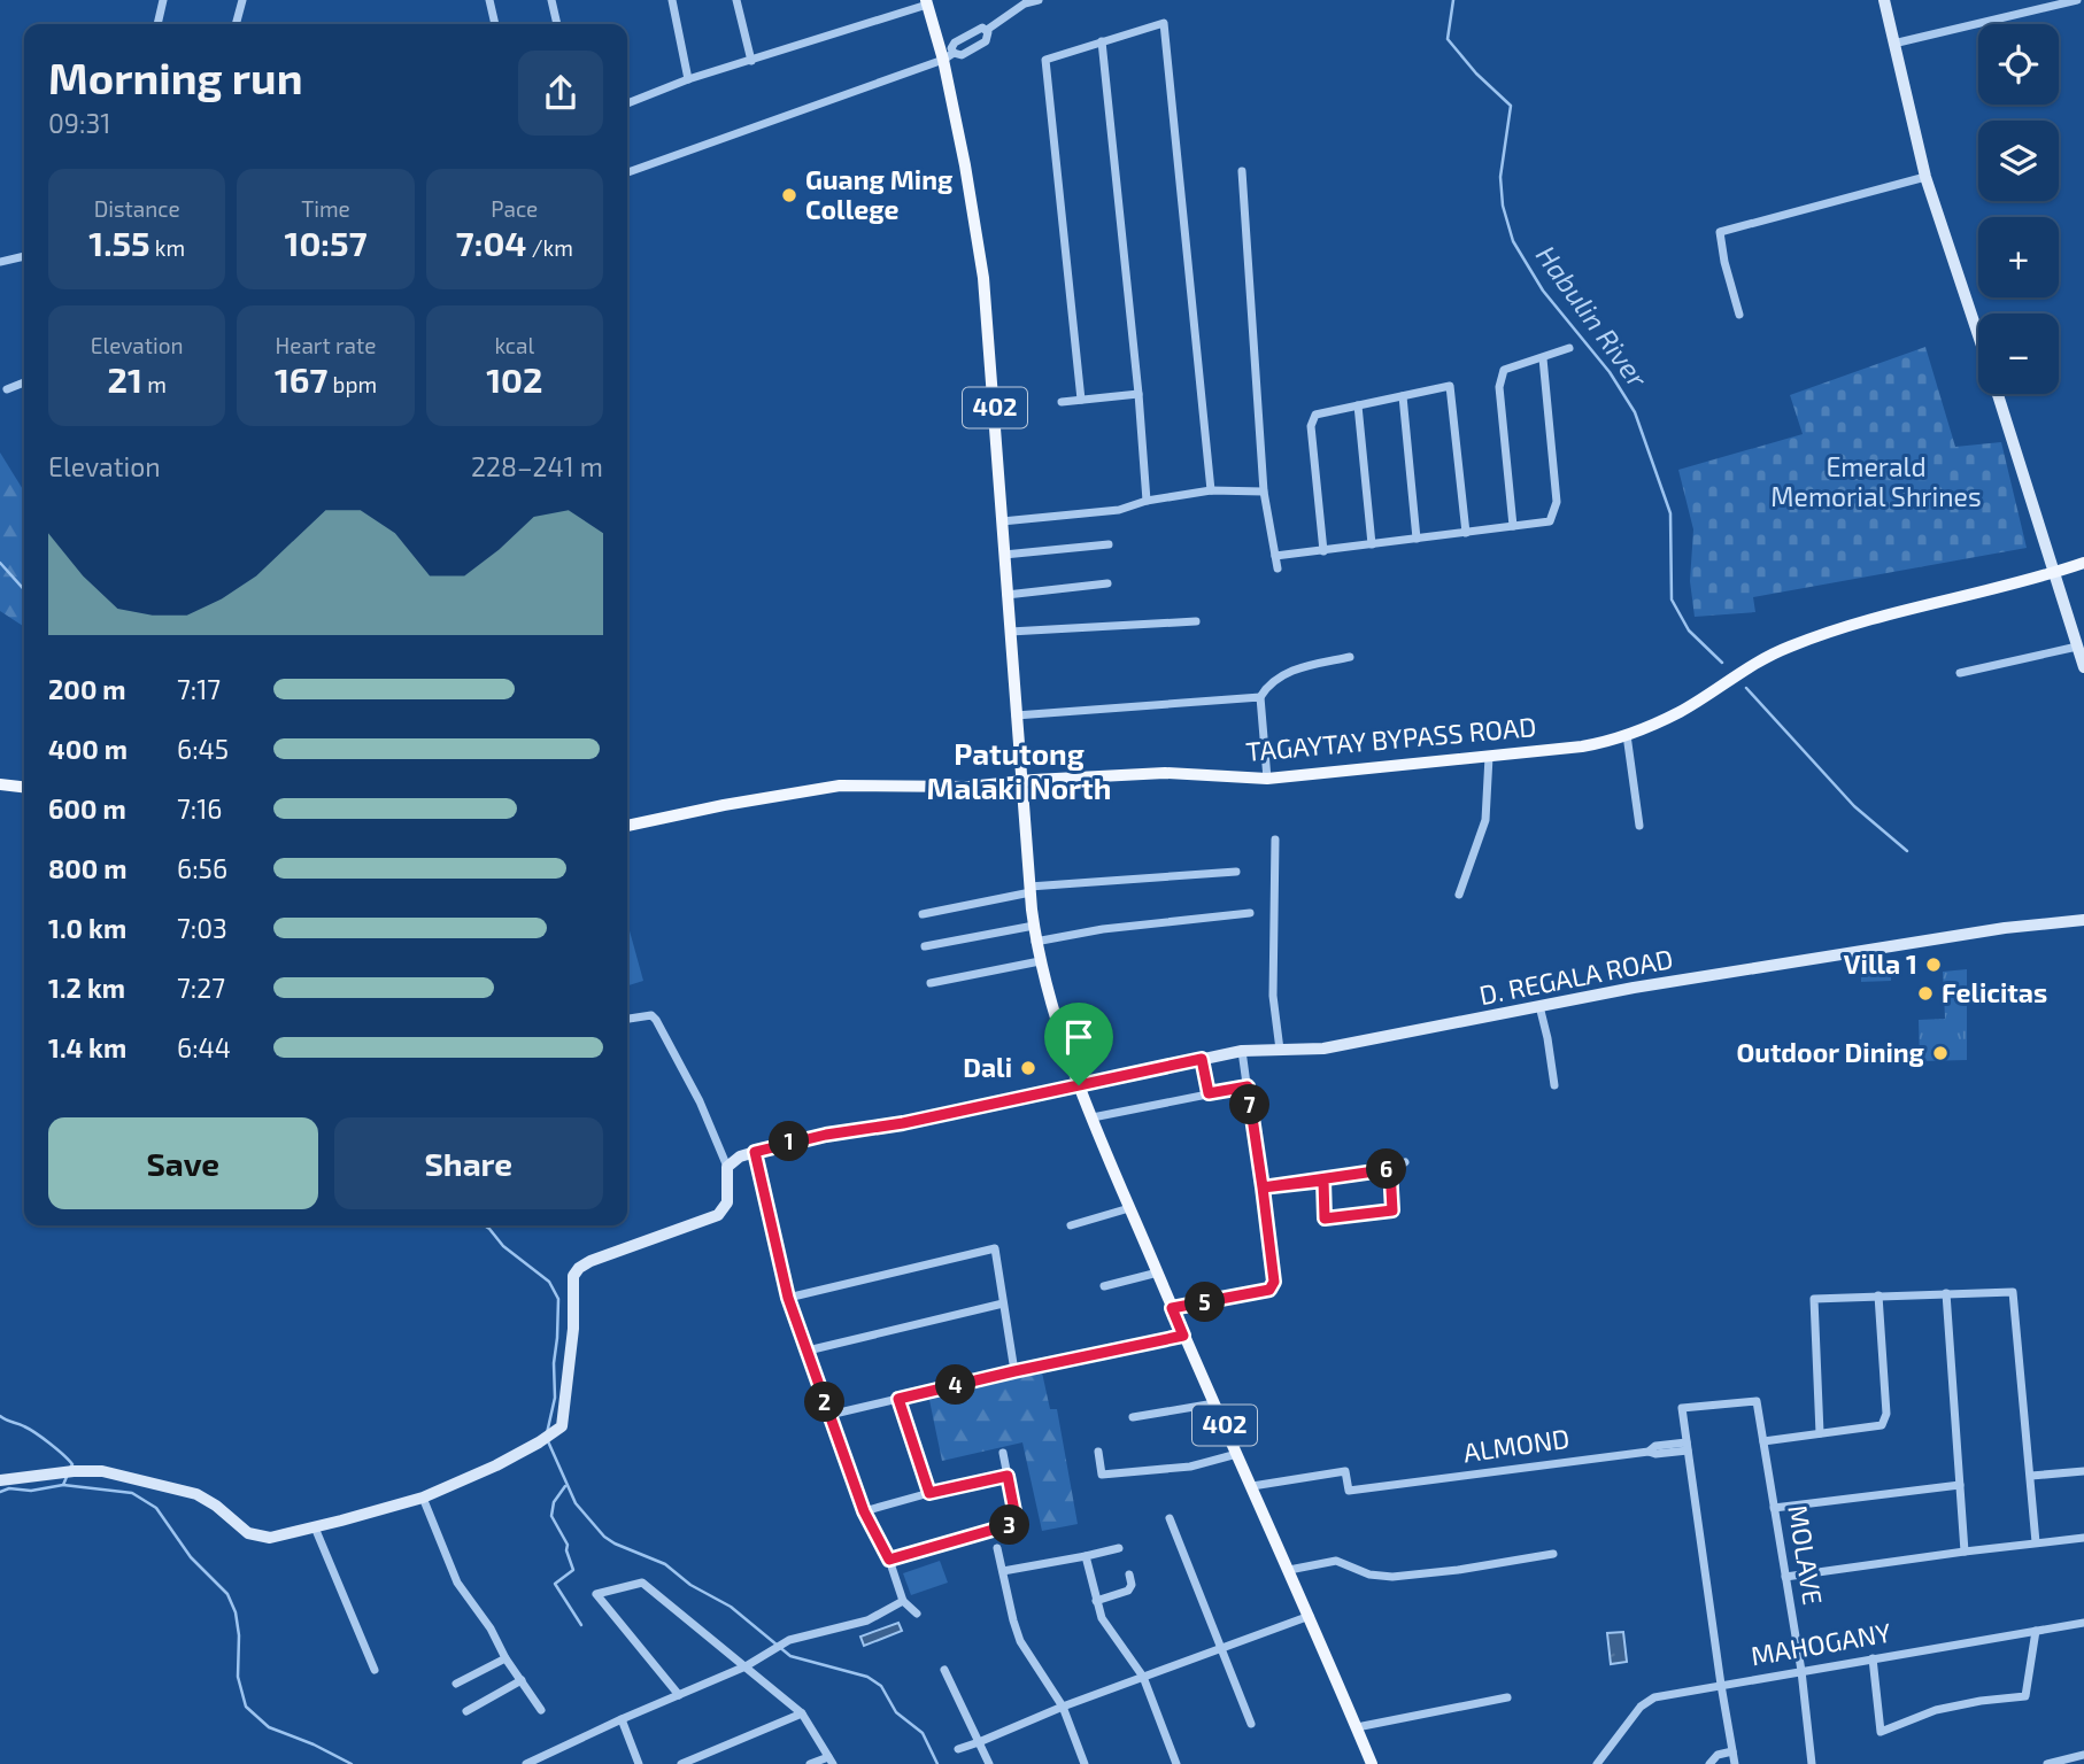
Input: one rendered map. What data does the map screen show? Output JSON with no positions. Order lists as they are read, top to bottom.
{
  "streets": {
    "main road": ["402", "TAGAYTAY BYPASS ROAD"],
    "street": [
      "D. REGALA ROAD",
      "ALMOND",
      "MOLAVE",
      "MAHOGANY"
    ]
  },
  "crossings": [
    ["402", "TAGAYTAY BYPASS ROAD"],
    ["402", "D. REGALA ROAD"],
    ["402", "ALMOND"],
    ["ALMOND", "MOLAVE"],
    ["MOLAVE", "MAHOGANY"]
  ],
  "districts": ["Patutong Malaki North"],
  "water": ["Habulin River"],
  "parks": ["Emerald Memorial Shrines"],
  "places": [
    "Guang Ming College",
    "Villa 1",
    "Felicitas",
    "Outdoor Dining",
    "Dali"
  ],
  "page": {
    "map_buttons": ["+", "−"],
    "heading": ["Morning run", "09:31"],
    "stats": [
      ["Distance", "1.55 km"],
      ["Time", "10:57"],
      ["Pace", "7:04 /km"],
      ["Elevation", "21 m"],
      ["Heart rate", "167 bpm"],
      ["kcal", "102"]
    ],
    "chart": ["Elevation", "228–241 m"],
    "list": [
      {
        "name": "200 m",
        "note": "7:17"
      },
      {
        "name": "400 m",
        "note": "6:45"
      },
      {
        "name": "600 m",
        "note": "7:16"
      },
      {
        "name": "800 m",
        "note": "6:56"
      },
      {
        "name": "1.0 km",
        "note": "7:03"
      },
      {
        "name": "1.2 km",
        "note": "7:27"
      },
      {
        "name": "1.4 km",
        "note": "6:44"
      }
    ],
    "pins": [
      "7",
      "1",
      "6",
      "5",
      "4",
      "2",
      "3"
    ],
    "buttons": ["Save", "Share"]
  }
}
